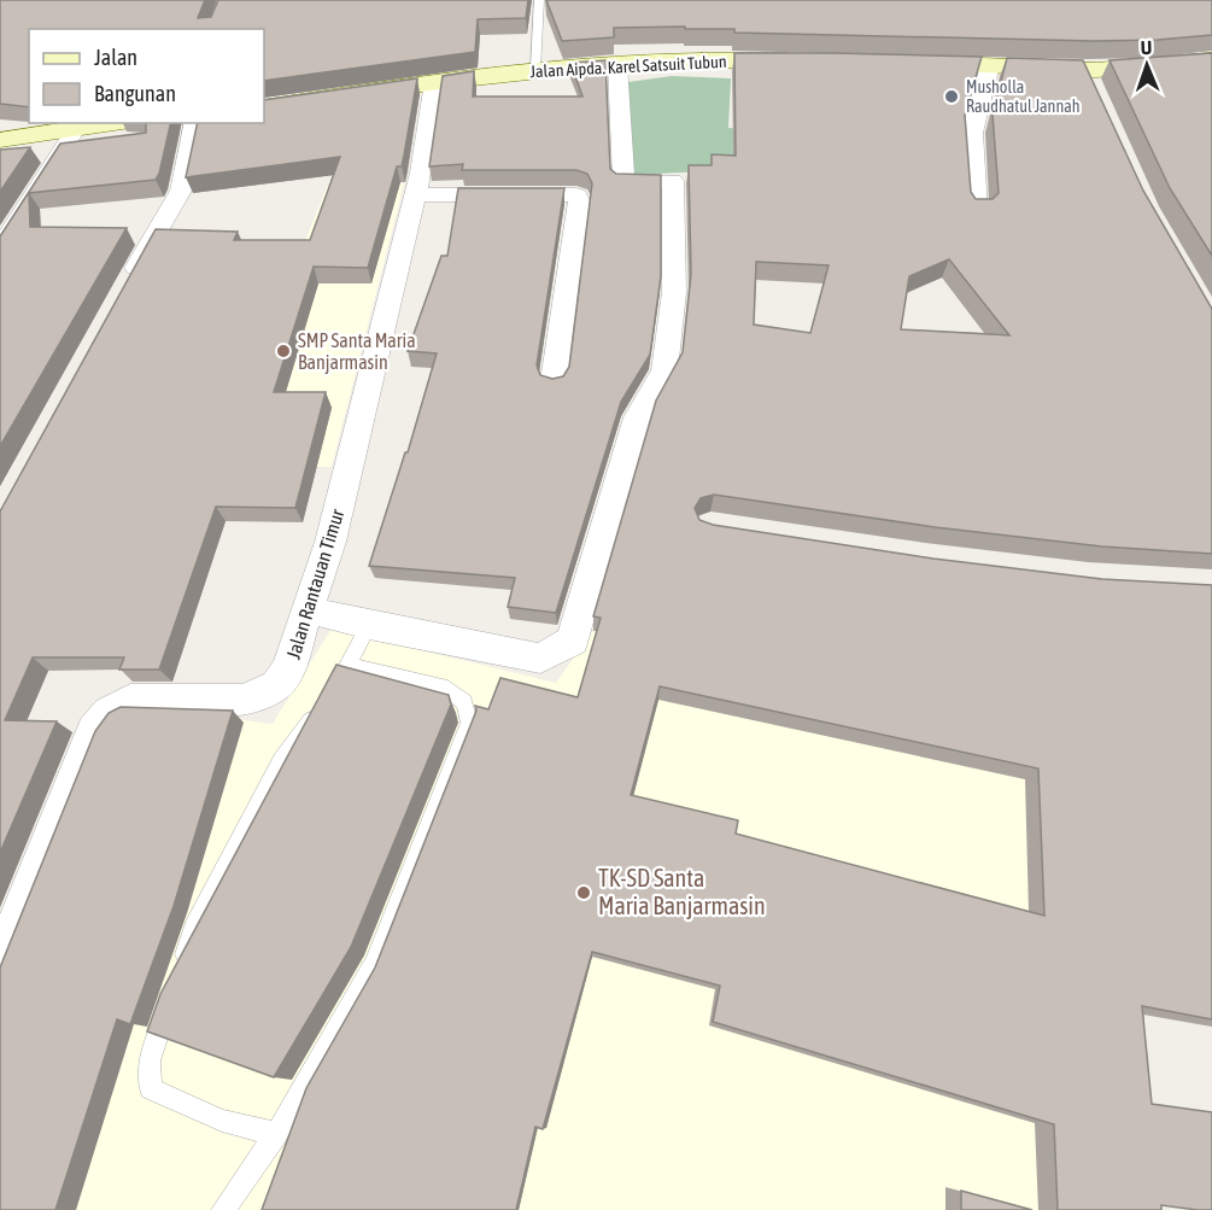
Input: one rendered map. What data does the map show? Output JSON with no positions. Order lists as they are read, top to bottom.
{
  "streets": {
    "main road": ["Jalan Aipda. Karel Satsuit Tubun"],
    "street": ["Jalan Rantauan Timur"]
  },
  "crossings": [
    ["Jalan Aipda. Karel Satsuit Tubun", "Jalan Rantauan Timur"]
  ],
  "places": ["Musholla Raudhatul Jannah", "SMP Santa Maria Banjarmasin", "TK-SD Santa Maria Banjarmasin"],
  "legend": ["Jalan", "Bangunan"],
  "north": "top"
}
